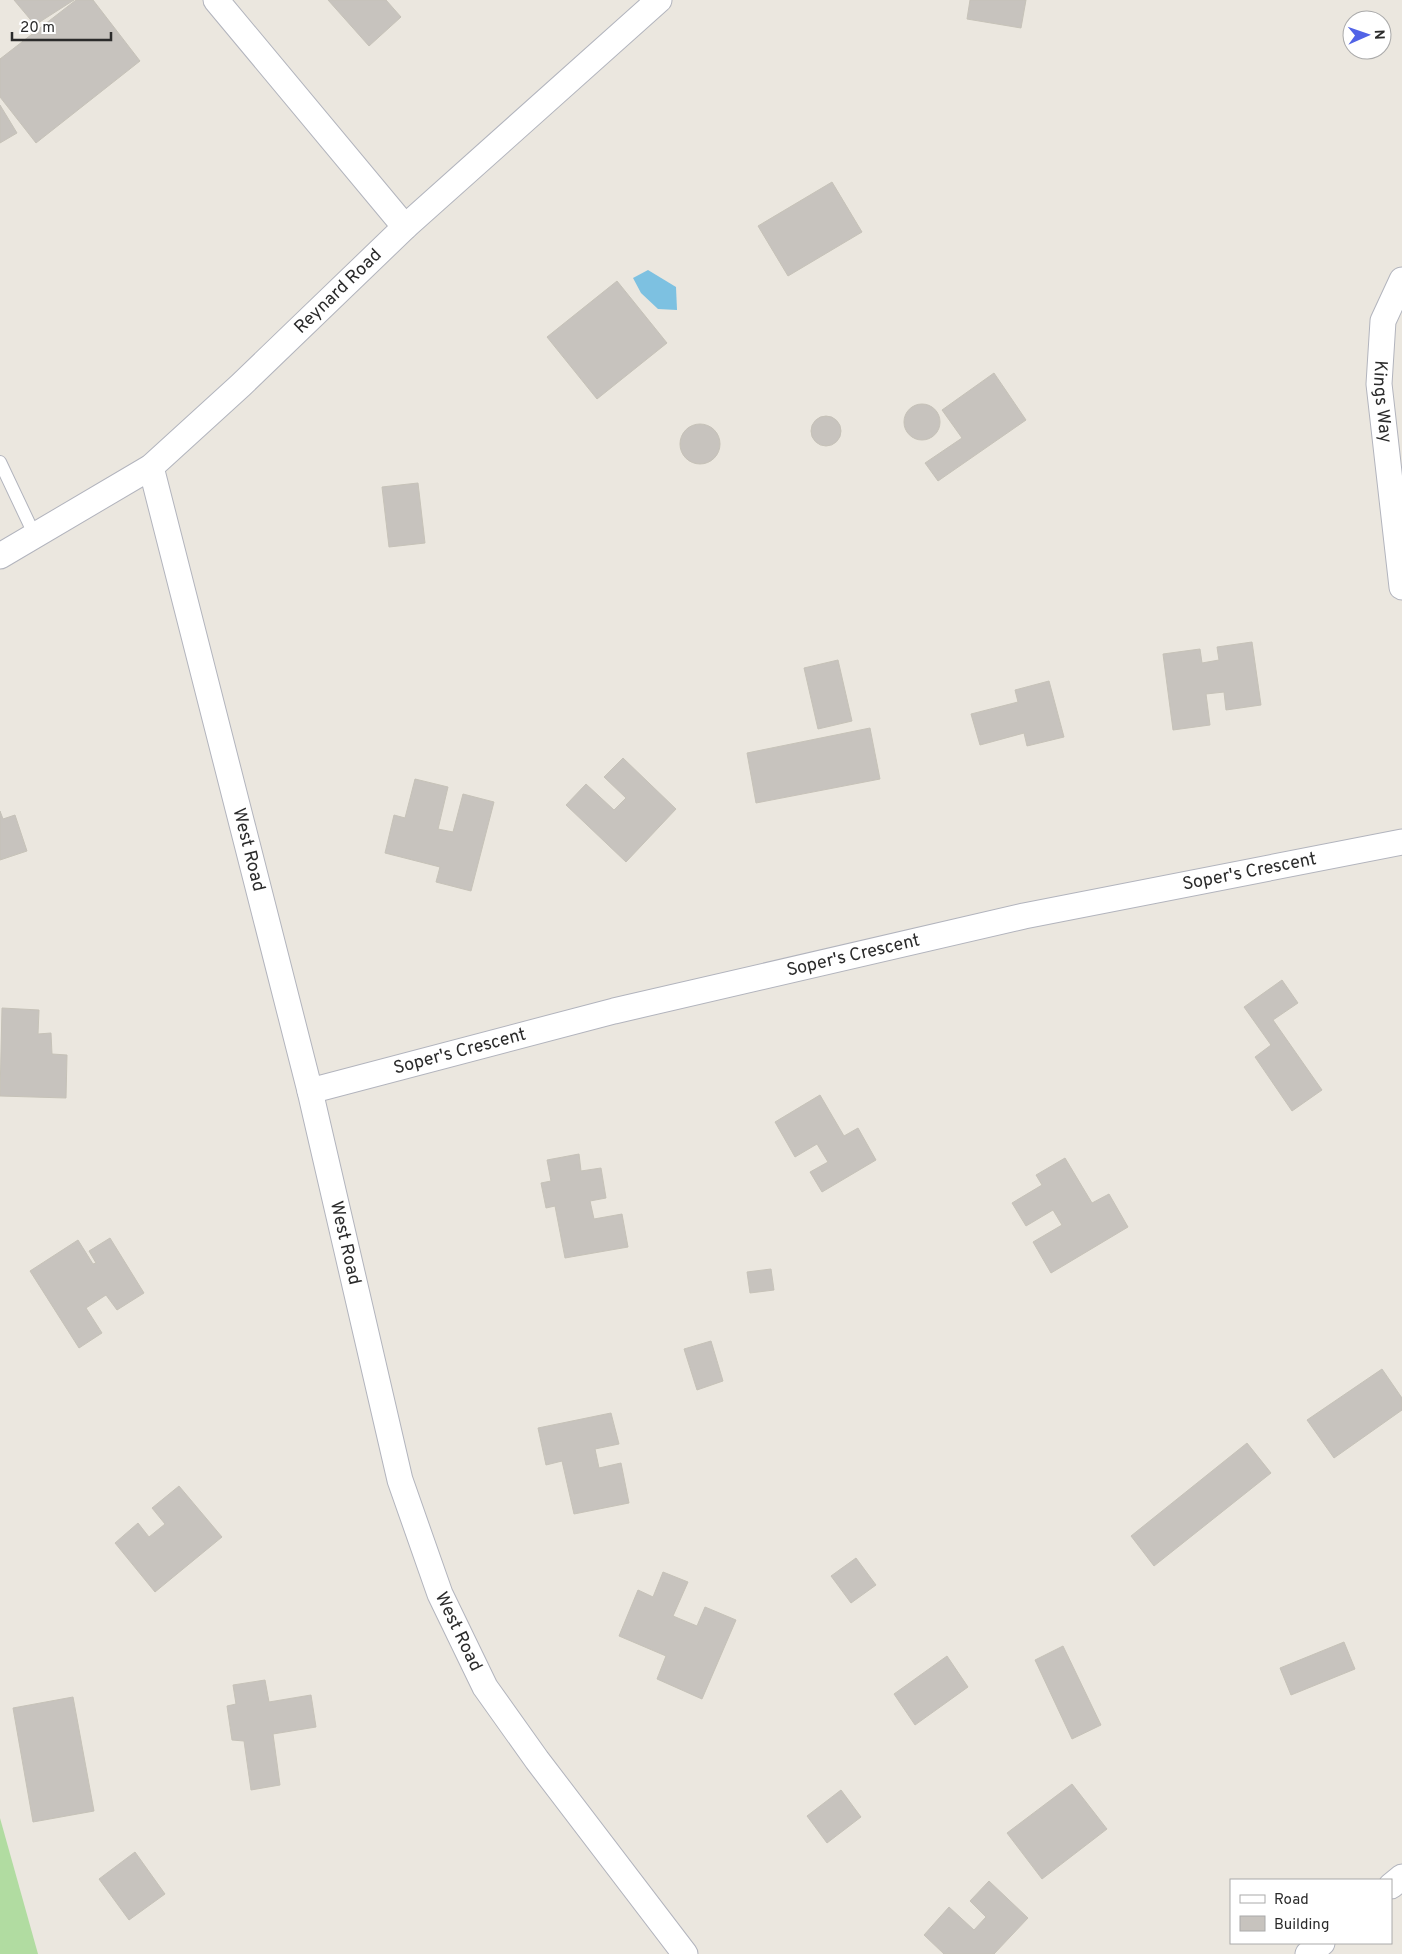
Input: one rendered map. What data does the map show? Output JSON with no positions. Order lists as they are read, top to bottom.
{
  "streets": {
    "street": [
      "Reynard Road",
      "Kings Way",
      "West Road",
      "Soper's Crescent"
    ]
  },
  "crossings": [
    ["Reynard Road", "West Road"],
    ["West Road", "Soper's Crescent"]
  ],
  "legend": ["Road", "Building"],
  "scale_bar": "20 m",
  "north": "right"
}
